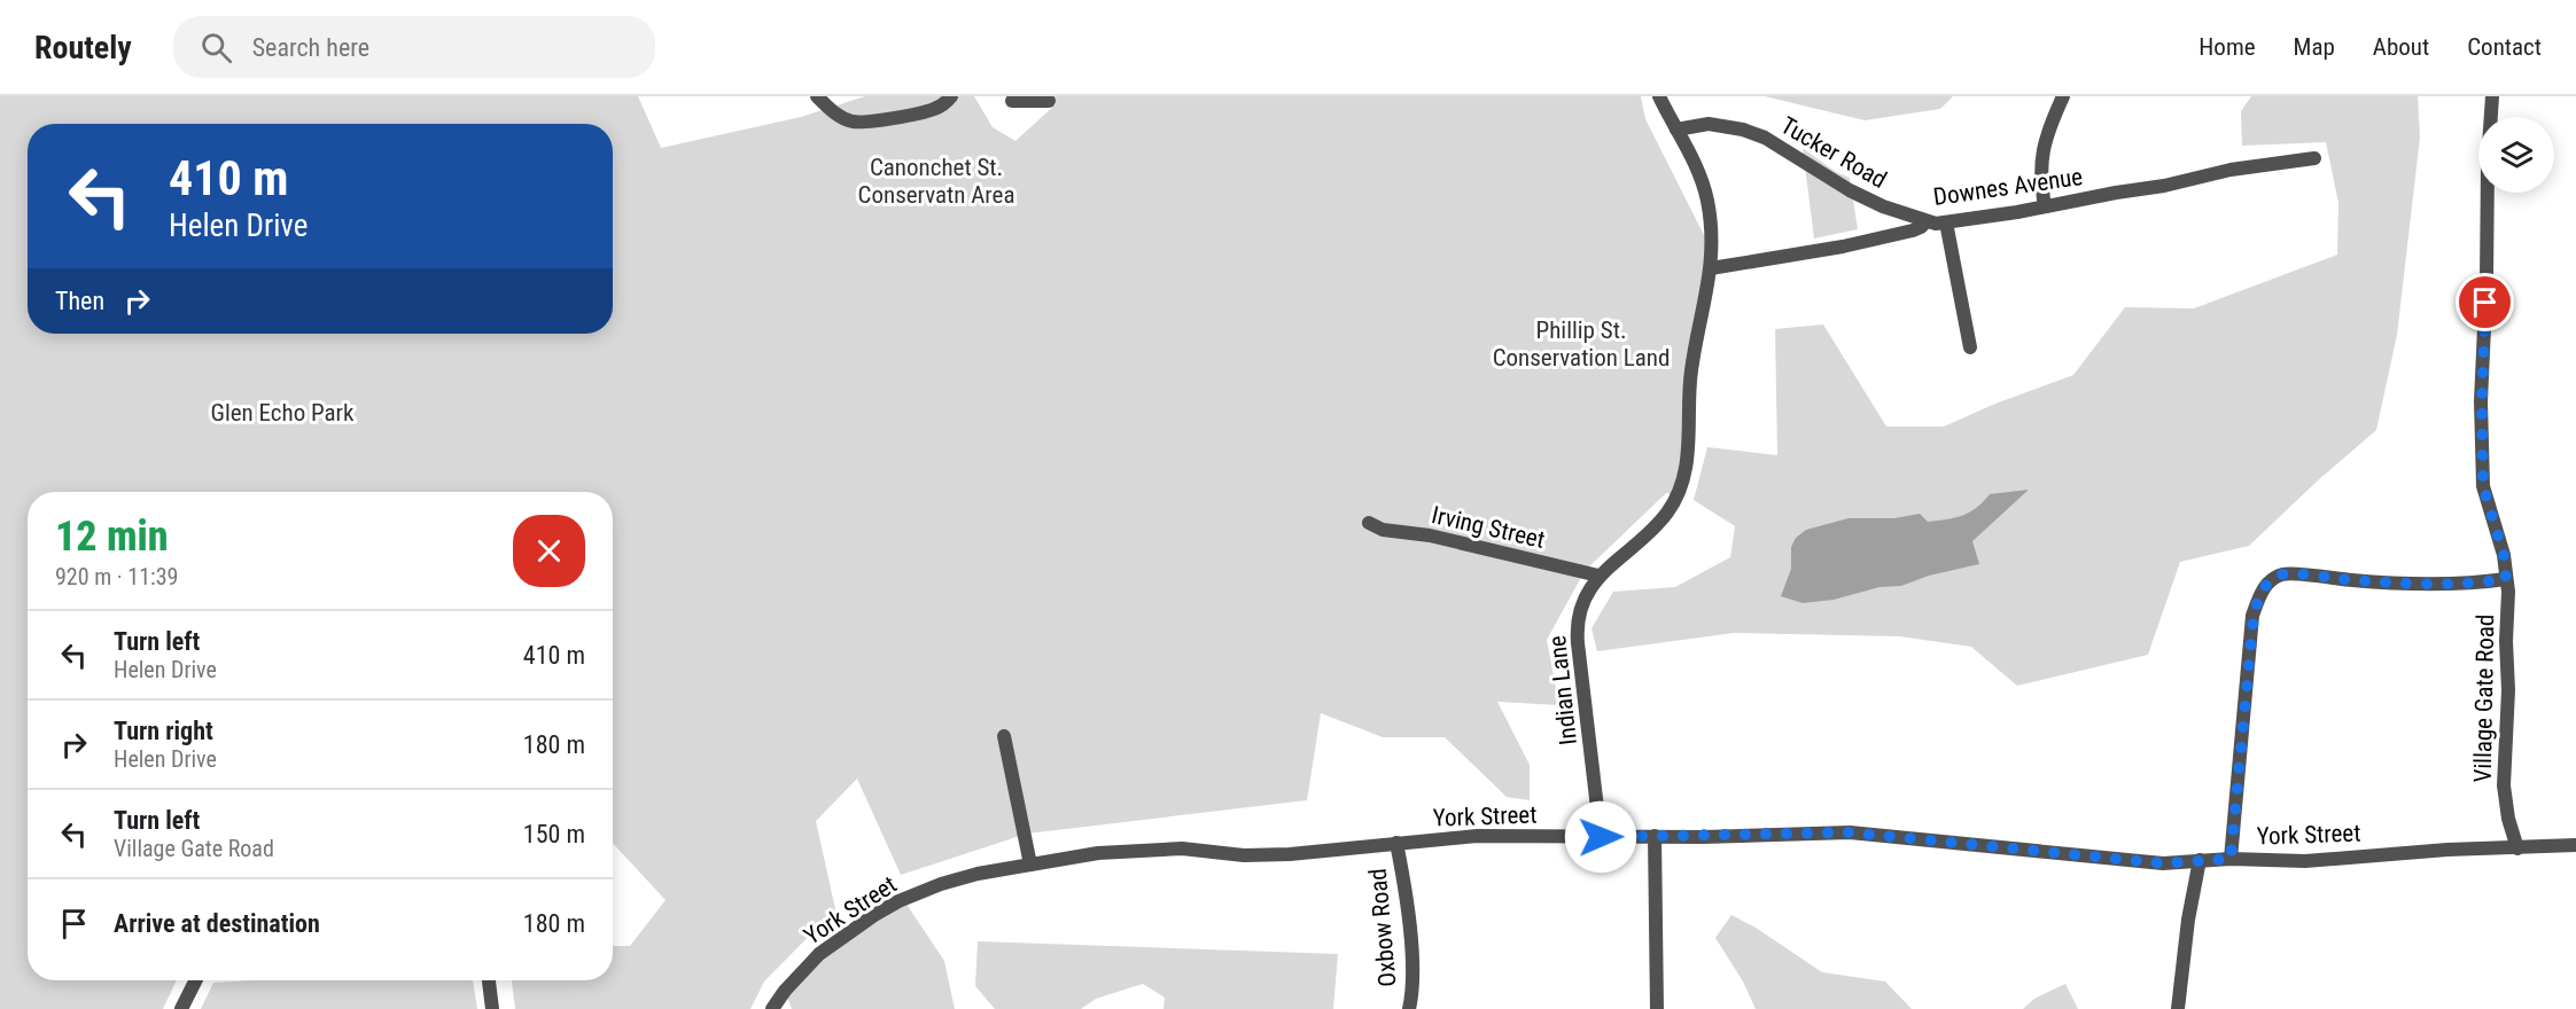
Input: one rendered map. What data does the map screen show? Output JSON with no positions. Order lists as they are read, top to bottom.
{
  "streets": {
    "street": [
      "Tucker Road",
      "Downes Avenue",
      "Irving Street",
      "Indian Lane",
      "Village Gate Road",
      "York Street",
      "Oxbow Road"
    ]
  },
  "crossings": [
    ["Tucker Road", "Downes Avenue"],
    ["Tucker Road", "Indian Lane"],
    ["Downes Avenue", "Indian Lane"],
    ["Irving Street", "Indian Lane"],
    ["Indian Lane", "York Street"],
    ["Village Gate Road", "York Street"],
    ["York Street", "Oxbow Road"]
  ],
  "parks": ["Canonchet St. Conservatn Area", "Phillip St. Conservation Land", "Glen Echo Park"],
  "page": {
    "header": "Routely",
    "search": "Search here",
    "nav": [
      "Home",
      "Map",
      "About",
      "Contact"
    ],
    "turn": ["410 m", "Helen Drive"],
    "then": "Then",
    "heading": ["12 min", "920 m · 11:39"],
    "list": [
      {
        "name": "Turn left",
        "note": "Helen Drive",
        "value": "410 m"
      },
      {
        "name": "Turn right",
        "note": "Helen Drive",
        "value": "180 m"
      },
      {
        "name": "Turn left",
        "note": "Village Gate Road",
        "value": "150 m"
      },
      {
        "name": "Arrive at destination",
        "value": "180 m"
      }
    ]
  }
}
